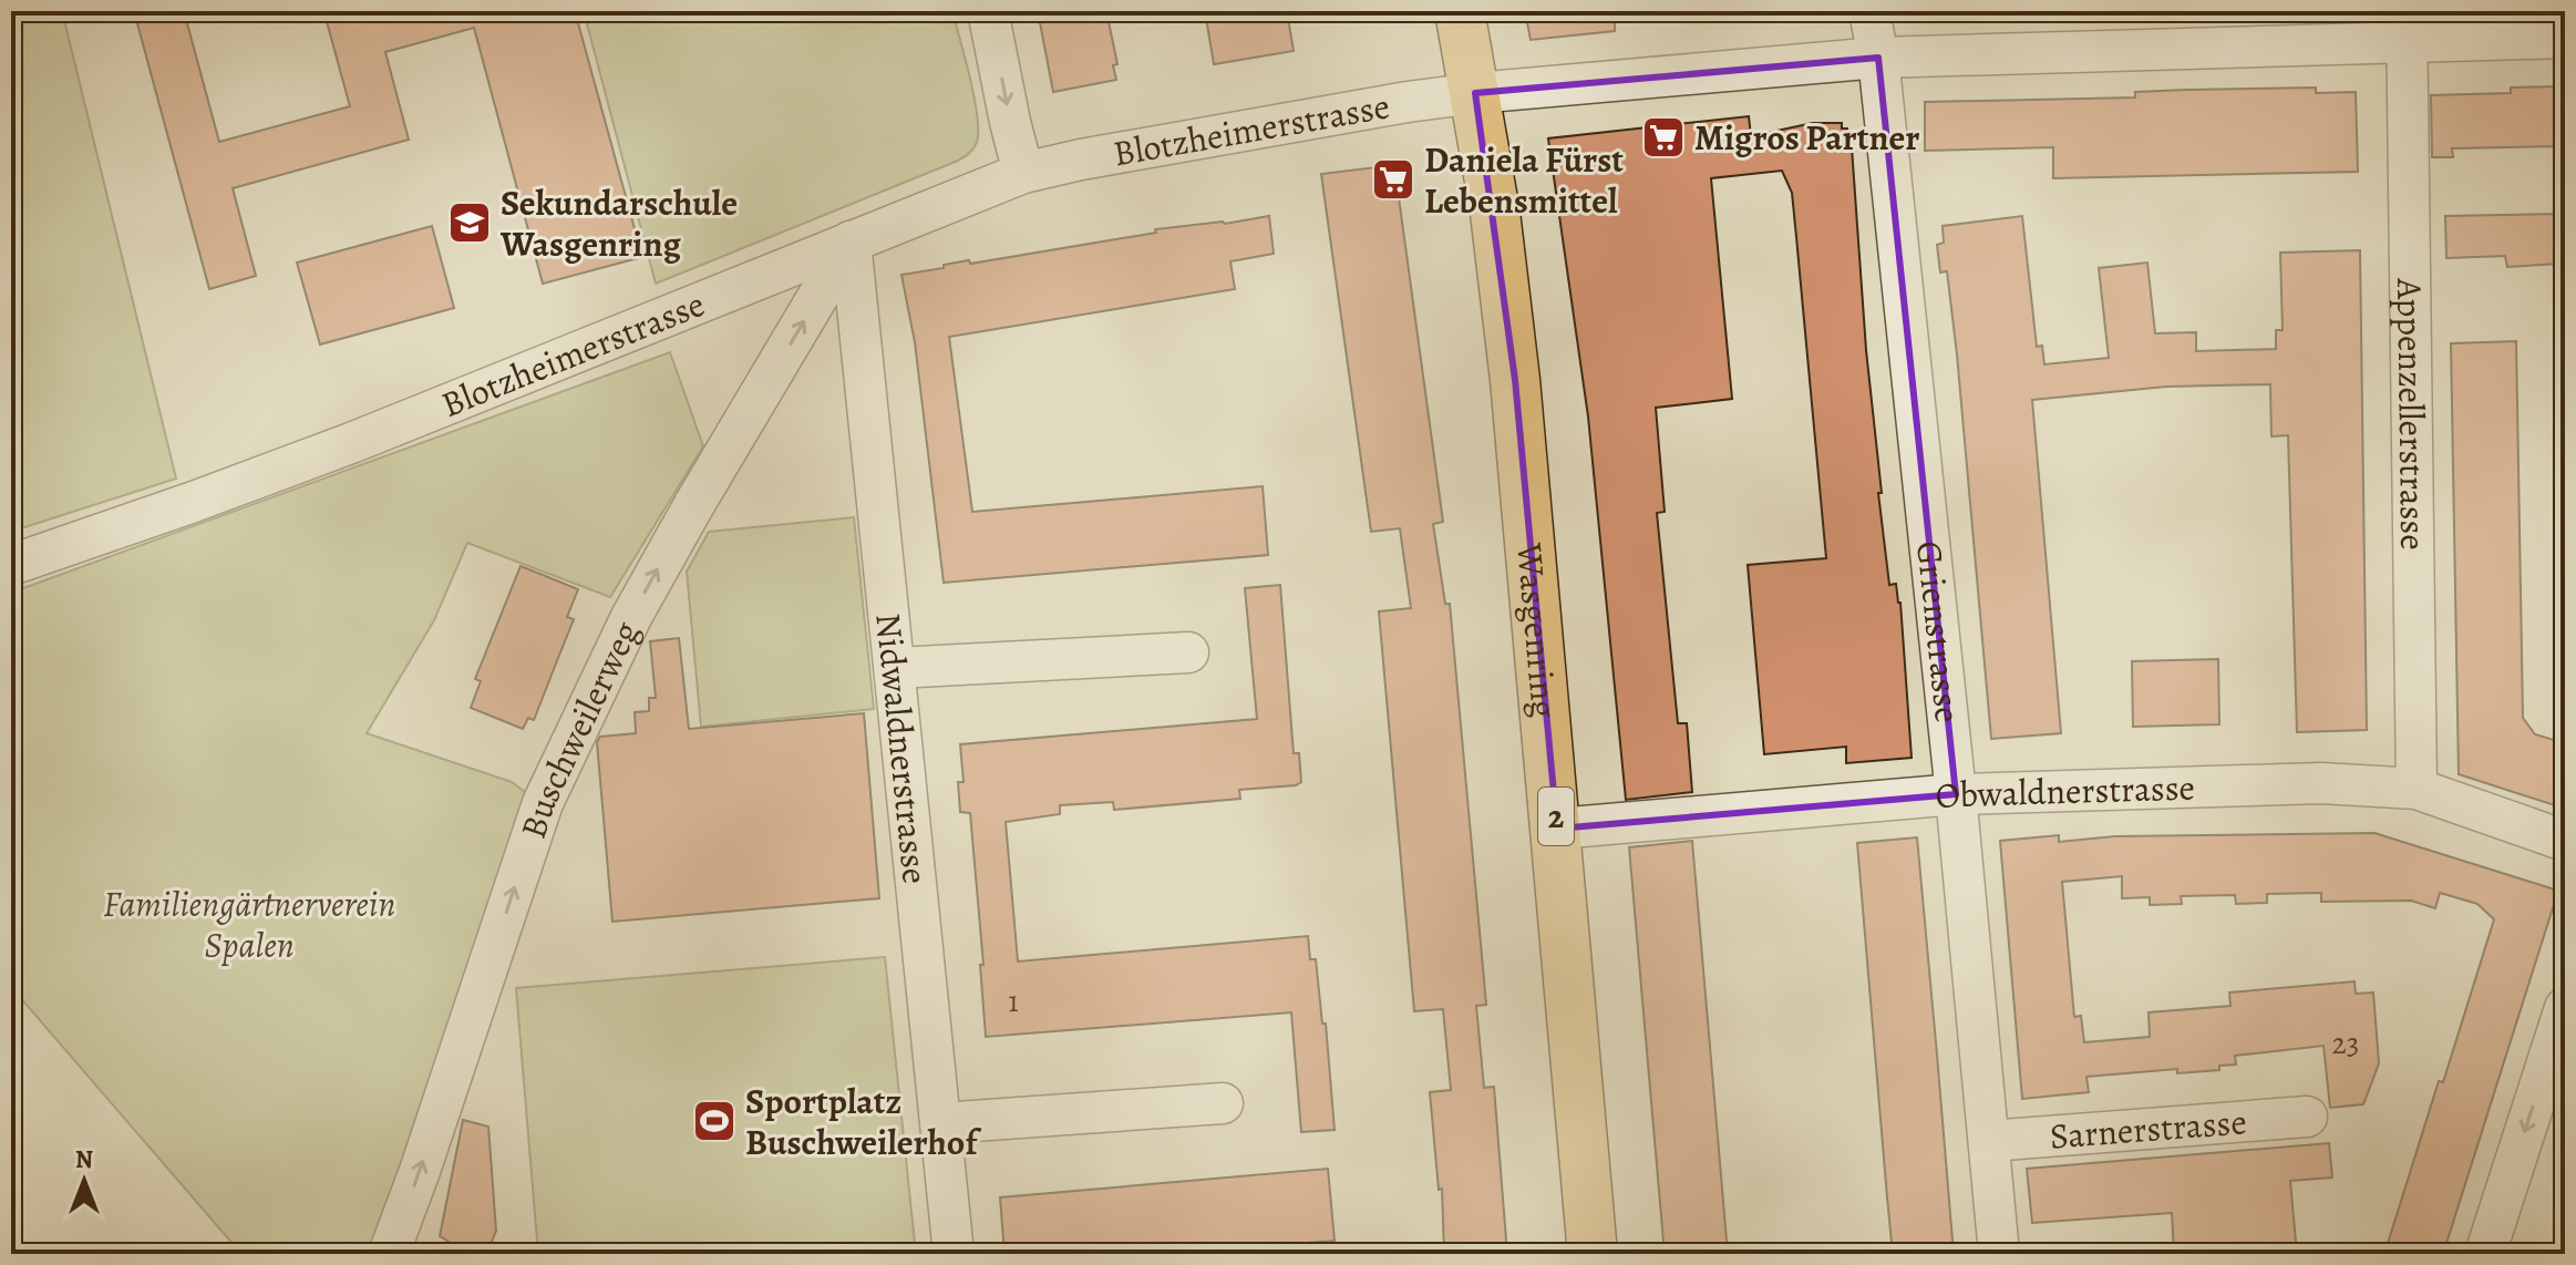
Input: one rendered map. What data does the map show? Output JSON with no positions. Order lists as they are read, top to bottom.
{
  "streets": {
    "main road": ["Wasgenring", "2"],
    "street": [
      "Blotzheimerstrasse",
      "Appenzellerstrasse",
      "Grienstrasse",
      "Buschweilerweg",
      "Nidwaldnerstrasse",
      "Obwaldnerstrasse",
      "Sarnerstrasse"
    ]
  },
  "crossings": [
    ["Blotzheimerstrasse", "Appenzellerstrasse"],
    ["Blotzheimerstrasse", "Wasgenring"],
    ["Blotzheimerstrasse", "Grienstrasse"],
    ["Blotzheimerstrasse", "Buschweilerweg"],
    ["Blotzheimerstrasse", "Nidwaldnerstrasse"],
    ["Appenzellerstrasse", "Obwaldnerstrasse"],
    ["Wasgenring", "Obwaldnerstrasse"],
    ["Grienstrasse", "Obwaldnerstrasse"],
    ["Grienstrasse", "Sarnerstrasse"],
    ["Buschweilerweg", "Nidwaldnerstrasse"]
  ],
  "one_way": ["Buschweilerweg"],
  "parks": ["Familiengärtnerverein Spalen"],
  "places": {
    "supermarket": ["Migros Partner", "Daniela Fürst Lebensmittel"],
    "school or university": ["Sekundarschule Wasgenring"],
    "sports": ["Sportplatz Buschweilerhof"]
  },
  "house_numbers": ["1", "23"],
  "north": "top"
}
